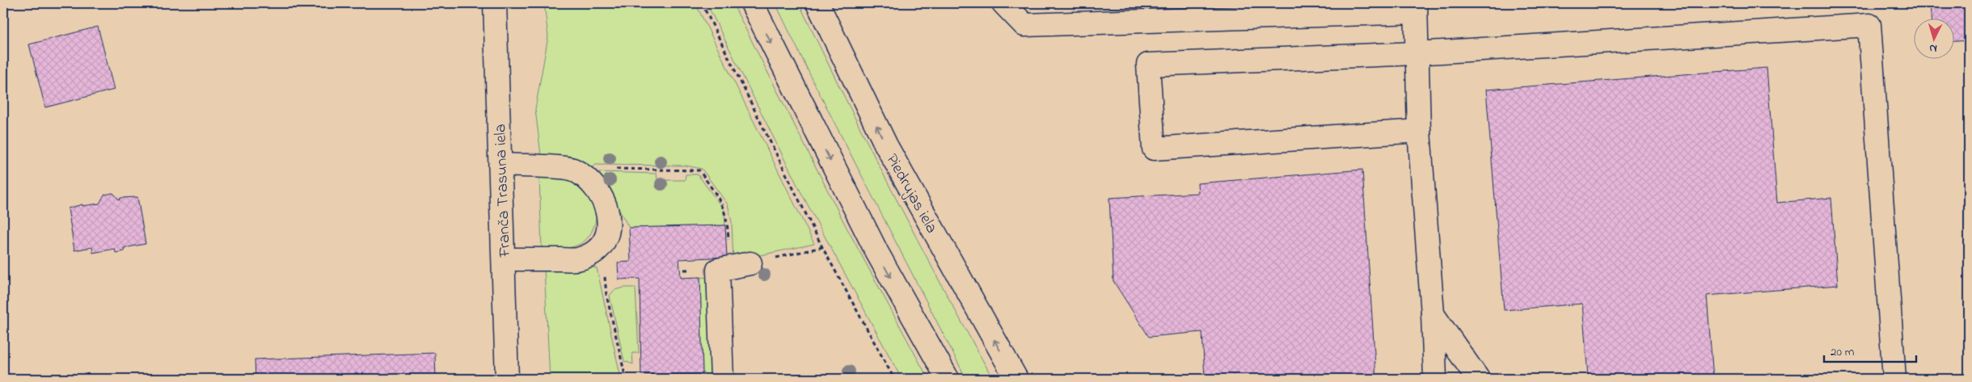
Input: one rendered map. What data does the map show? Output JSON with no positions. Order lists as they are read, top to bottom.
{
  "streets": {
    "main road": ["Franča Trasuna iela", "Piedrujas iela"]
  },
  "scale_bar": "20 m",
  "north": "bottom"
}
